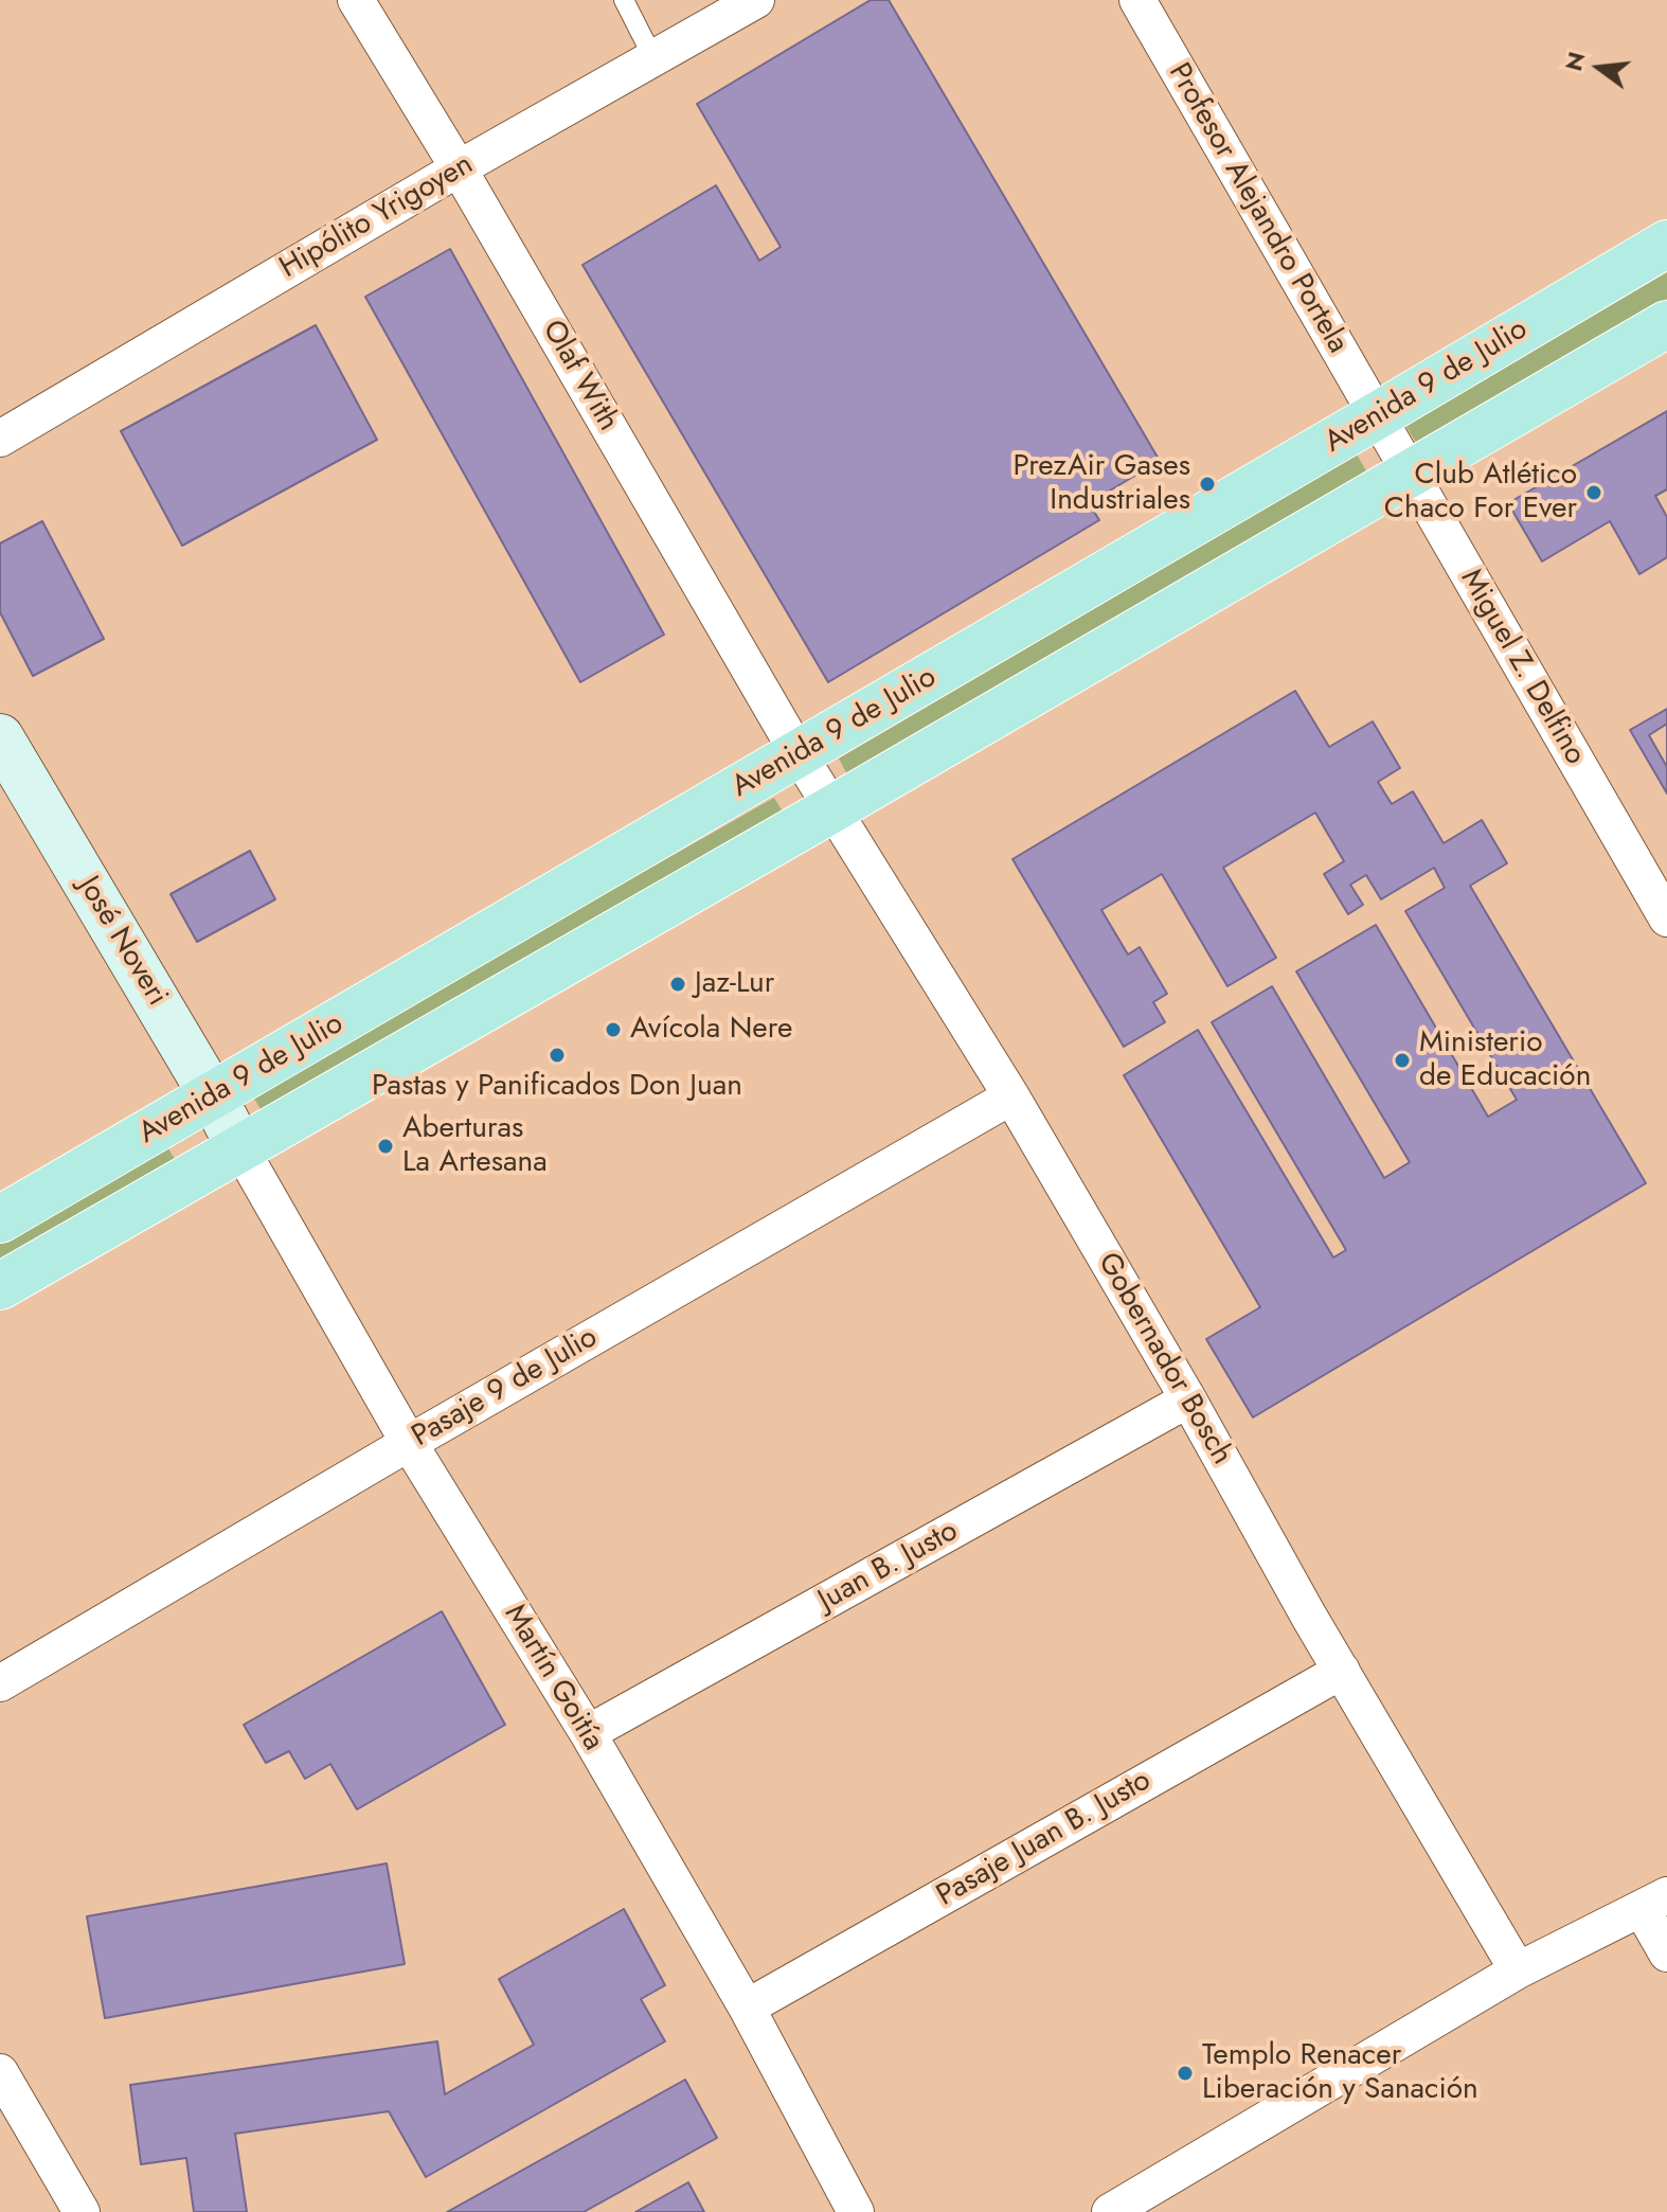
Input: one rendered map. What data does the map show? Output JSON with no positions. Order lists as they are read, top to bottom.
{
  "streets": {
    "main road": ["Avenida 9 de Julio"],
    "street": [
      "Profesor Alejandro Portela",
      "Hipólito Yrigoyen",
      "Olaf With",
      "Miguel Z. Delfino",
      "José Noveri",
      "Gobernador Bosch",
      "Pasaje 9 de Julio",
      "Juan B. Justo",
      "Martín Goitía",
      "Pasaje Juan B. Justo"
    ]
  },
  "crossings": [
    ["Profesor Alejandro Portela", "Avenida 9 de Julio"],
    ["Profesor Alejandro Portela", "Miguel Z. Delfino"],
    ["Hipólito Yrigoyen", "Olaf With"],
    ["Olaf With", "Avenida 9 de Julio"],
    ["Olaf With", "Gobernador Bosch"],
    ["Avenida 9 de Julio", "Miguel Z. Delfino"],
    ["Avenida 9 de Julio", "José Noveri"],
    ["Avenida 9 de Julio", "Gobernador Bosch"],
    ["Avenida 9 de Julio", "Martín Goitía"],
    ["José Noveri", "Martín Goitía"],
    ["Gobernador Bosch", "Pasaje 9 de Julio"],
    ["Gobernador Bosch", "Juan B. Justo"],
    ["Gobernador Bosch", "Pasaje Juan B. Justo"],
    ["Pasaje 9 de Julio", "Martín Goitía"],
    ["Juan B. Justo", "Martín Goitía"],
    ["Martín Goitía", "Pasaje Juan B. Justo"]
  ],
  "places": [
    "PrezAir Gases Industriales",
    "Club Atlético Chaco For Ever",
    "Jaz-Lur",
    "Avícola Nere",
    "Pastas y Panificados Don Juan",
    "Ministerio de Educación",
    "Aberturas La Artesana",
    "Templo Renacer Liberación y Sanación"
  ],
  "north": "left"
}
